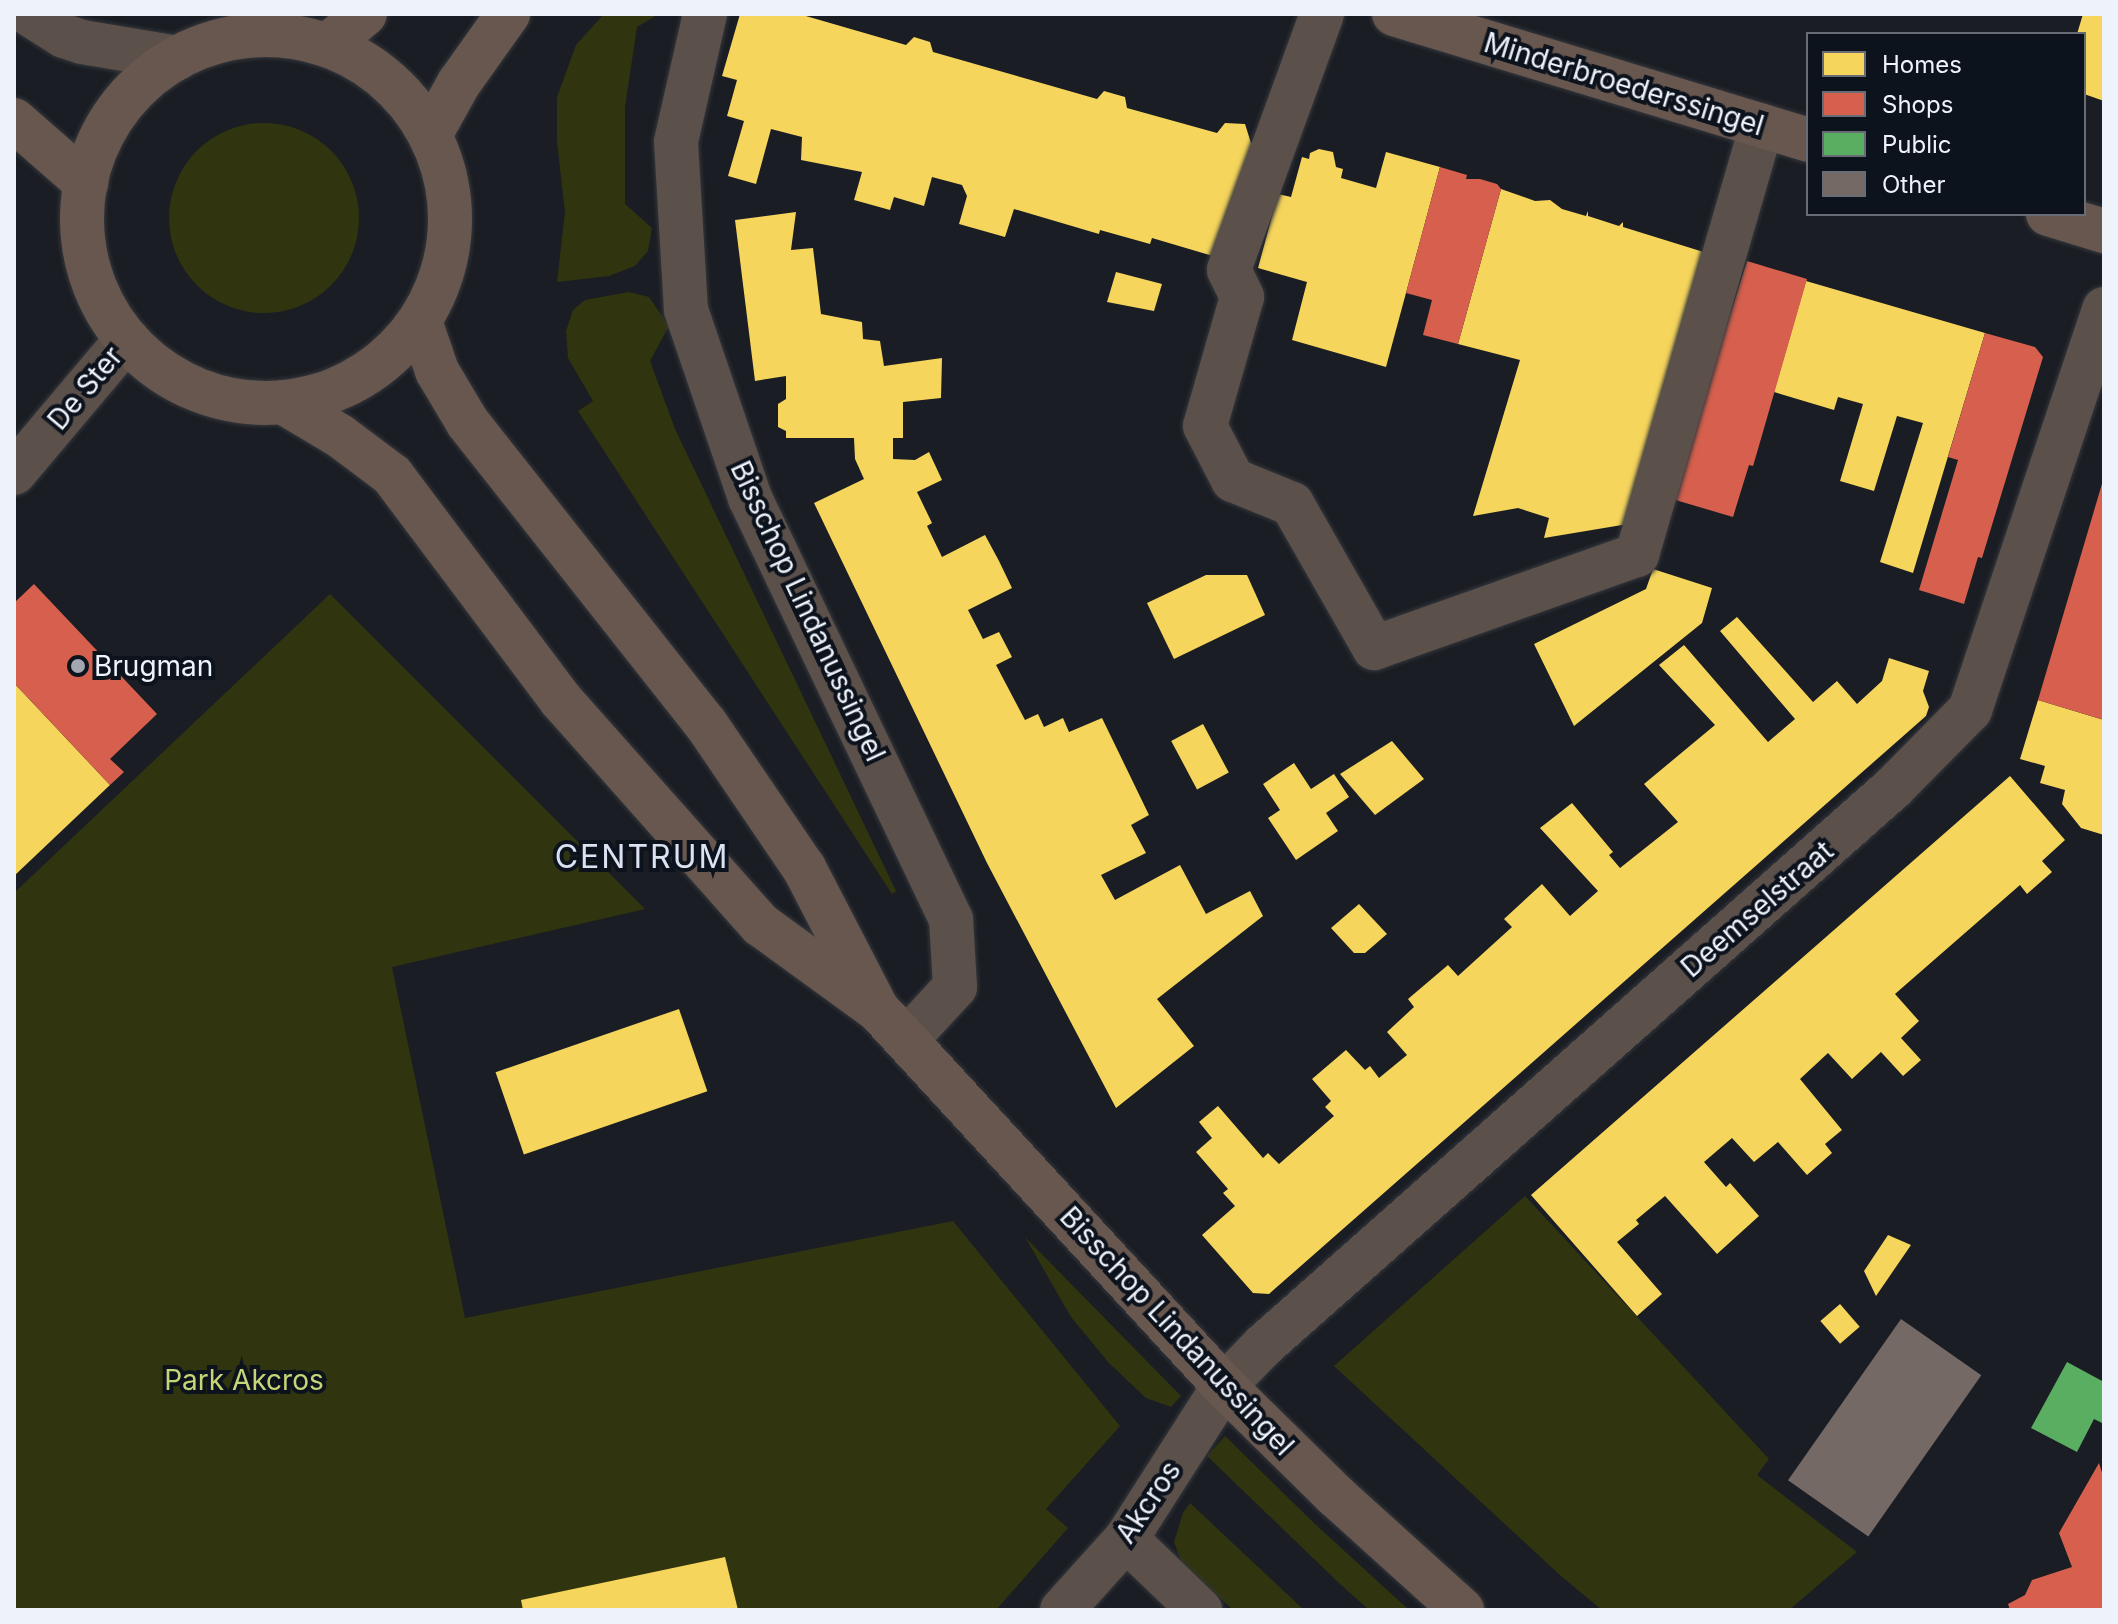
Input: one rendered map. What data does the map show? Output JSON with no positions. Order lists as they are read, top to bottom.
{
  "streets": {
    "main road": ["Minderbroederssingel", "Bisschop Lindanussingel"],
    "street": ["De Ster", "Deemselstraat", "Akcros"]
  },
  "crossings": [
    ["Bisschop Lindanussingel", "Deemselstraat"],
    ["Bisschop Lindanussingel", "Akcros"],
    ["Deemselstraat", "Akcros"]
  ],
  "districts": ["CENTRUM"],
  "parks": ["Park Akcros"],
  "places": ["Brugman"],
  "legend": [
    "Homes",
    "Shops",
    "Public",
    "Other"
  ]
}
